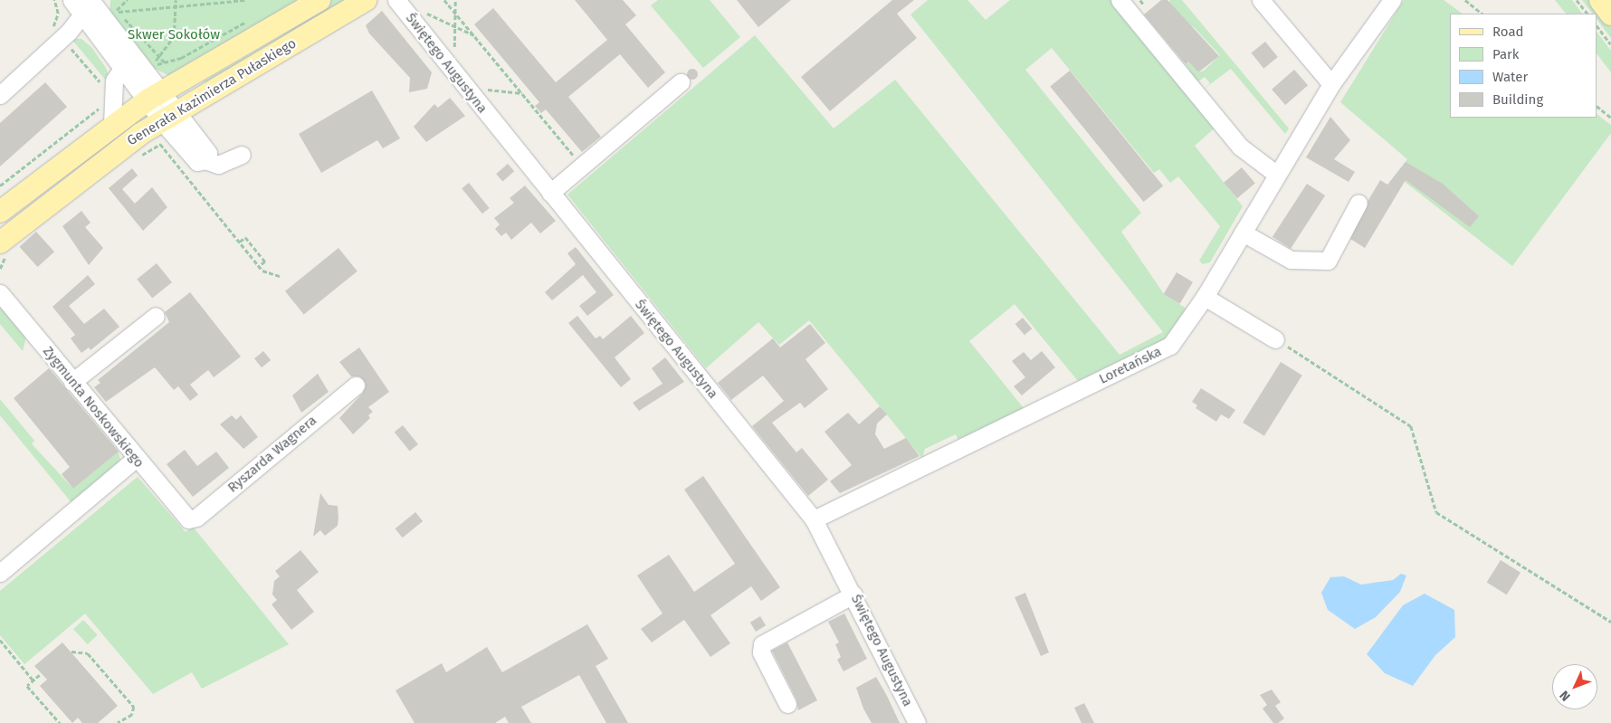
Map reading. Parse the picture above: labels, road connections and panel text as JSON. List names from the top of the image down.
{
  "streets": {
    "main road": ["Generała Kazimierza Pułaskiego"],
    "street": [
      "Świętego Augustyna",
      "Loretańska",
      "Zygmunta Noskowskiego",
      "Ryszarda Wagnera"
    ]
  },
  "crossings": [
    ["Świętego Augustyna", "Loretańska"],
    ["Zygmunta Noskowskiego", "Ryszarda Wagnera"]
  ],
  "parks": ["Skwer Sokołów"],
  "legend": [
    "Road",
    "Park",
    "Water",
    "Building"
  ],
  "north": "bottom left"
}
